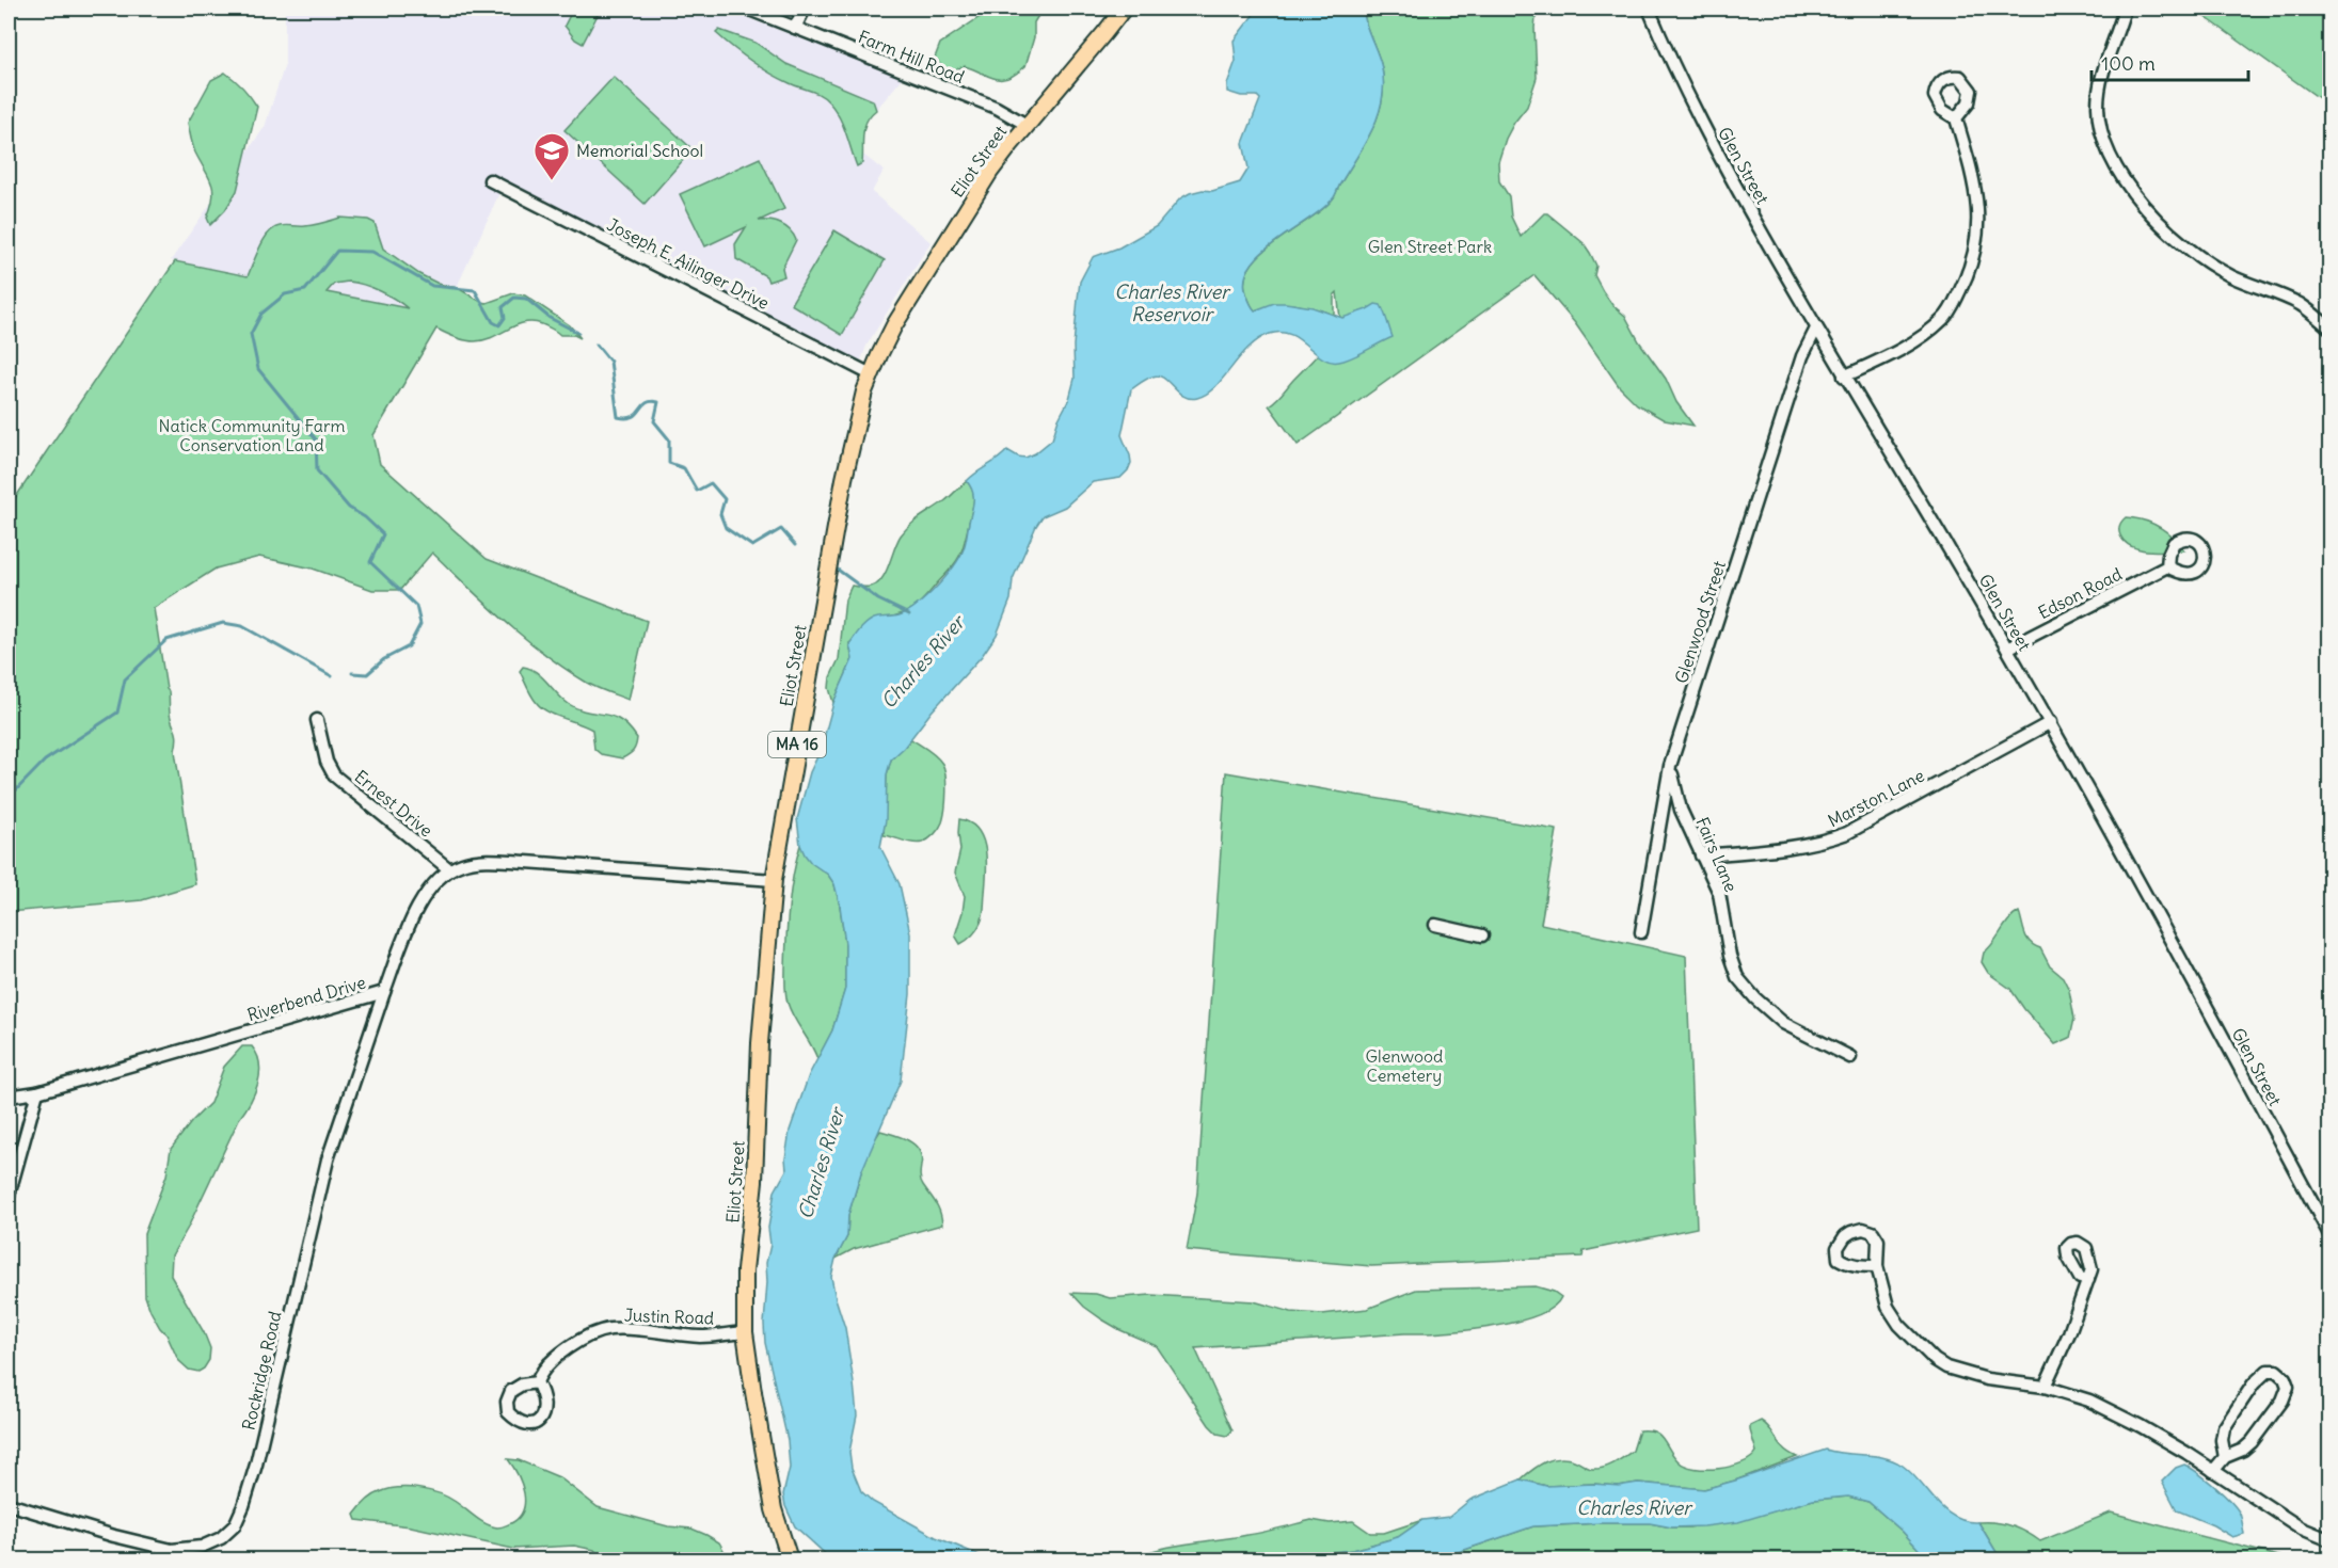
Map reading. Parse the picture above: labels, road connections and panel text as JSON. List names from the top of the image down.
{
  "streets": {
    "main road": ["Eliot Street", "MA 16"],
    "street": [
      "Farm Hill Road",
      "Glen Street",
      "Joseph E. Ailinger Drive",
      "Edson Road",
      "Glenwood Street",
      "Marston Lane",
      "Ernest Drive",
      "Fairs Lane",
      "Riverbend Drive",
      "Justin Road",
      "Rockridge Road"
    ]
  },
  "crossings": [
    ["Farm Hill Road", "Eliot Street"],
    ["Eliot Street", "Joseph E. Ailinger Drive"],
    ["Eliot Street", "Justin Road"],
    ["Glen Street", "Edson Road"],
    ["Glen Street", "Glenwood Street"],
    ["Glen Street", "Marston Lane"],
    ["Glenwood Street", "Fairs Lane"],
    ["Marston Lane", "Fairs Lane"],
    ["Ernest Drive", "Riverbend Drive"],
    ["Riverbend Drive", "Rockridge Road"]
  ],
  "water": ["Charles River Reservoir", "Charles River"],
  "parks": ["Glen Street Park", "Natick Community Farm Conservation Land", "Glenwood Cemetery"],
  "places": {
    "school or university": ["Memorial School"]
  },
  "scale_bar": "100 m"
}
